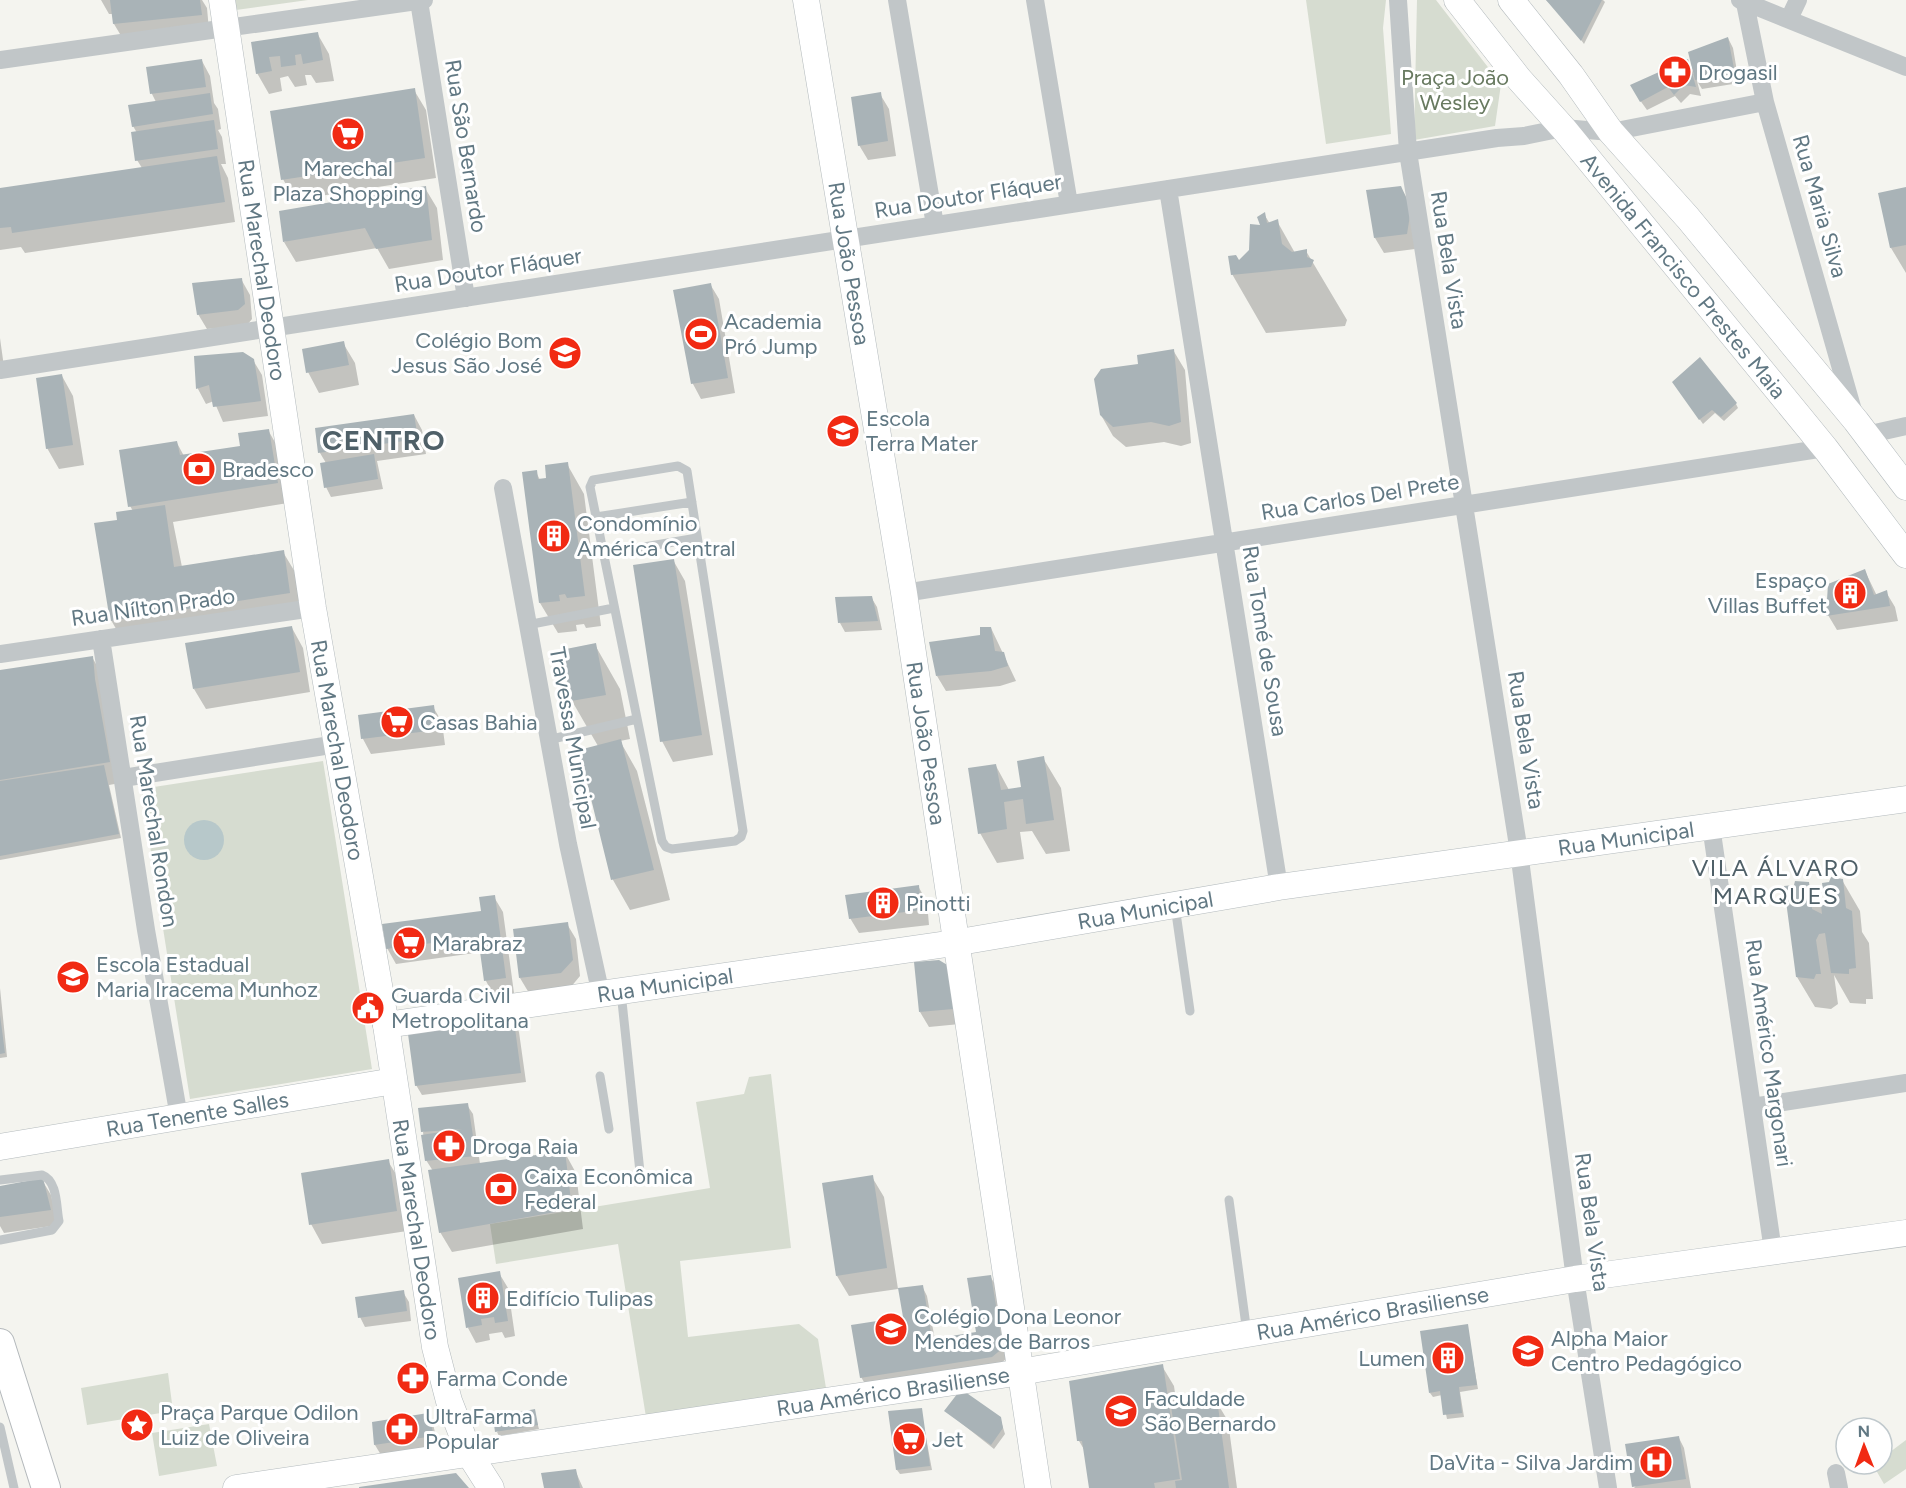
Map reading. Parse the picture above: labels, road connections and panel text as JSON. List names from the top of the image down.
{
  "streets": {
    "street": [
      "Rua São Bernardo",
      "Rua Doutor Fláquer",
      "Rua Maria Silva",
      "Rua Bela Vista",
      "Rua João Pessoa",
      "Rua Marechal Deodoro",
      "Avenida Francisco Prestes Maia",
      "Rua Carlos Del Prete",
      "Rua Nílton Prado",
      "Rua Tomé de Sousa",
      "Travessa Municipal",
      "Rua Marechal Rondon",
      "Rua Municipal",
      "Rua Américo Margonari",
      "Rua Tenente Salles",
      "Rua Américo Brasiliense"
    ]
  },
  "crossings": [
    ["Rua São Bernardo", "Rua Doutor Fláquer"],
    ["Rua Doutor Fláquer", "Rua Maria Silva"],
    ["Rua Doutor Fláquer", "Rua Bela Vista"],
    ["Rua Doutor Fláquer", "Rua João Pessoa"],
    ["Rua Doutor Fláquer", "Rua Marechal Deodoro"],
    ["Rua Doutor Fláquer", "Avenida Francisco Prestes Maia"],
    ["Rua Doutor Fláquer", "Rua Tomé de Sousa"],
    ["Rua Maria Silva", "Avenida Francisco Prestes Maia"],
    ["Rua Bela Vista", "Rua Carlos Del Prete"],
    ["Rua Bela Vista", "Rua Municipal"],
    ["Rua Bela Vista", "Rua Américo Brasiliense"],
    ["Rua João Pessoa", "Rua Carlos Del Prete"],
    ["Rua João Pessoa", "Rua Municipal"],
    ["Rua João Pessoa", "Rua Américo Brasiliense"],
    ["Rua Marechal Deodoro", "Rua Nílton Prado"],
    ["Rua Marechal Deodoro", "Rua Municipal"],
    ["Rua Marechal Deodoro", "Rua Tenente Salles"],
    ["Rua Marechal Deodoro", "Rua Américo Brasiliense"],
    ["Avenida Francisco Prestes Maia", "Rua Carlos Del Prete"],
    ["Rua Carlos Del Prete", "Rua Tomé de Sousa"],
    ["Rua Nílton Prado", "Rua Marechal Rondon"],
    ["Rua Tomé de Sousa", "Rua Municipal"],
    ["Travessa Municipal", "Rua Municipal"],
    ["Rua Marechal Rondon", "Rua Tenente Salles"],
    ["Rua Municipal", "Rua Américo Margonari"],
    ["Rua Américo Margonari", "Rua Américo Brasiliense"]
  ],
  "districts": ["CENTRO", "VILA ÁLVARO MARQUES"],
  "parks": ["Praça João Wesley"],
  "places": {
    "pharmacy": [
      "Drogasil",
      "Droga Raia",
      "Farma Conde",
      "UltraFarma Popular"
    ],
    "supermarket": [
      "Marechal Plaza Shopping",
      "Casas Bahia",
      "Marabraz",
      "Jet"
    ],
    "sports": ["Academia Pró Jump"],
    "school or university": [
      "Colégio Bom Jesus São José",
      "Escola Terra Mater",
      "Escola Estadual Maria Iracema Munhoz",
      "Colégio Dona Leonor Mendes de Barros",
      "Alpha Maior Centro Pedagógico",
      "Faculdade São Bernardo"
    ],
    "bank": ["Bradesco", "Caixa Econômica Federal"],
    "building": [
      "Condomínio América Central",
      "Espaço Villas Buffet",
      "Pinotti",
      "Edifício Tulipas",
      "Lumen"
    ],
    "public building": ["Guarda Civil Metropolitana"],
    "place": ["Praça Parque Odilon Luiz de Oliveira"],
    "hospital": ["DaVita - Silva Jardim"]
  },
  "north": "top"
}
